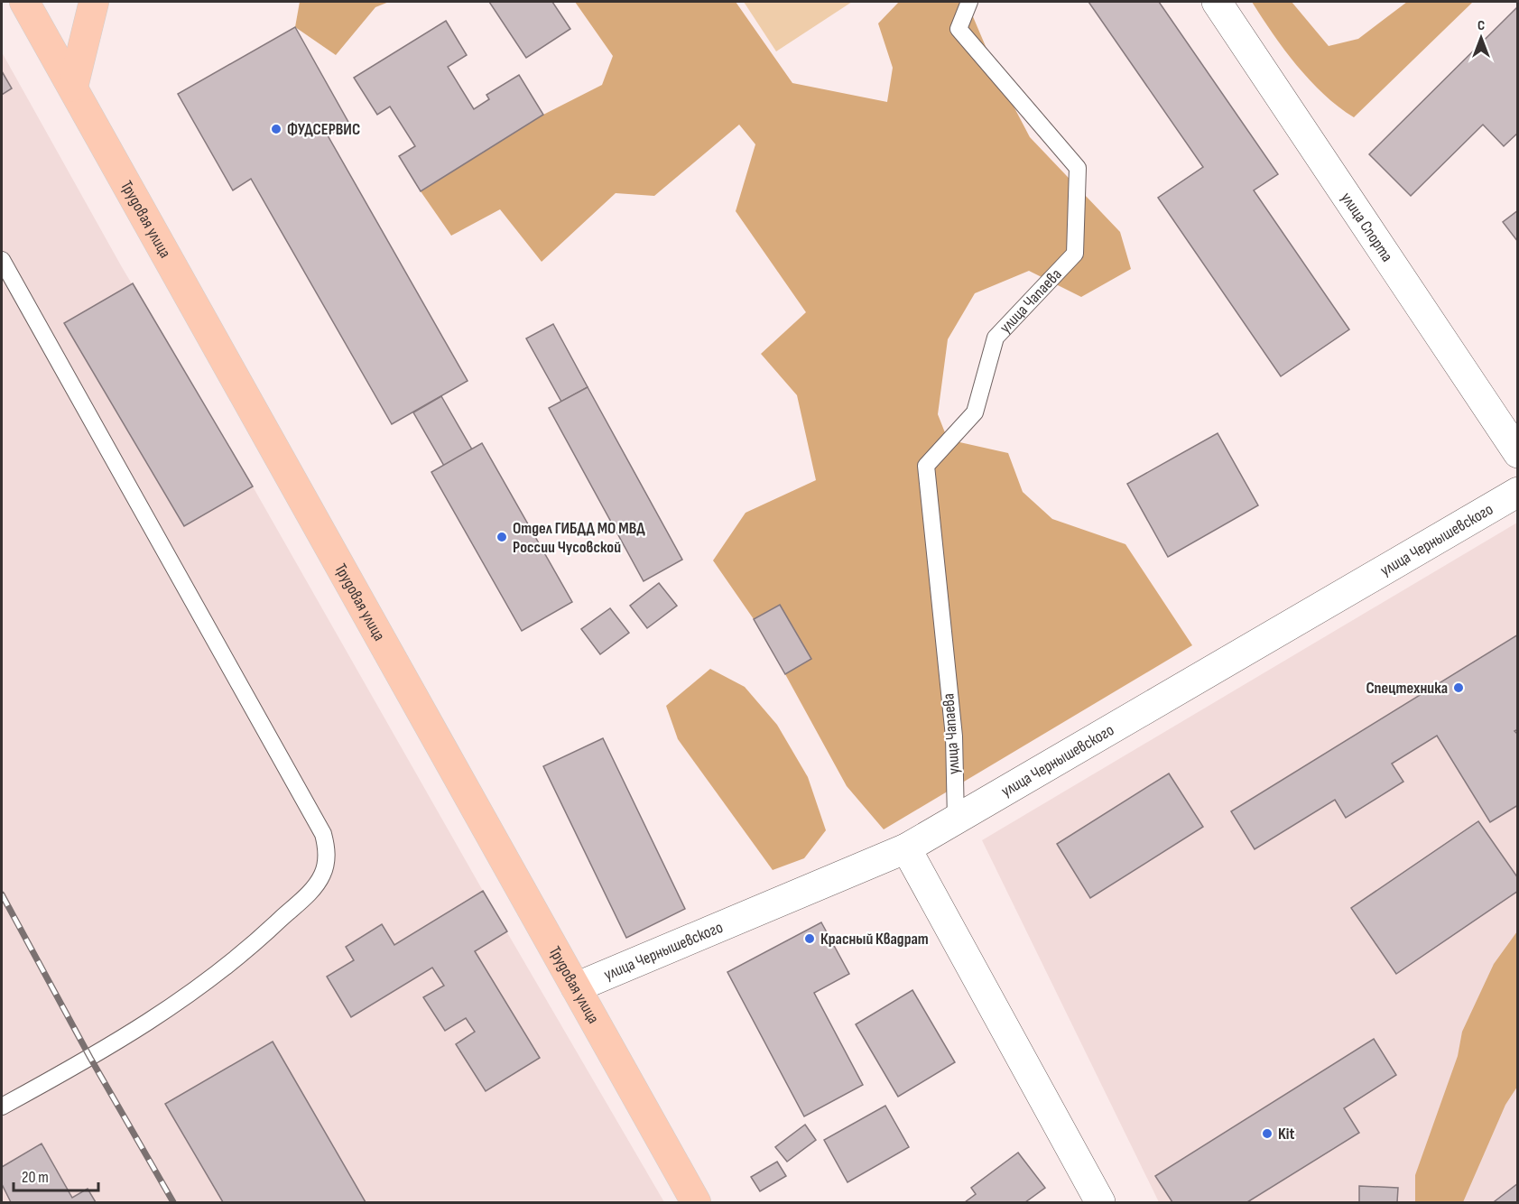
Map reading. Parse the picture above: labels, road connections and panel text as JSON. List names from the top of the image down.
{
  "streets": {
    "main road": ["Трудовая улица"],
    "street": ["улица Спорта", "улица Чернышевского"],
    "lane": ["улица Чапаева"]
  },
  "crossings": [
    ["Трудовая улица", "улица Чернышевского"],
    ["улица Чапаева", "улица Чернышевского"]
  ],
  "places": [
    "ФУДСЕРВИС",
    "Отдел ГИБДД МО МВД России Чусовской",
    "Спецтехника",
    "Красный Квадрат",
    "Kit"
  ],
  "scale_bar": "20 m",
  "north": "top"
}
